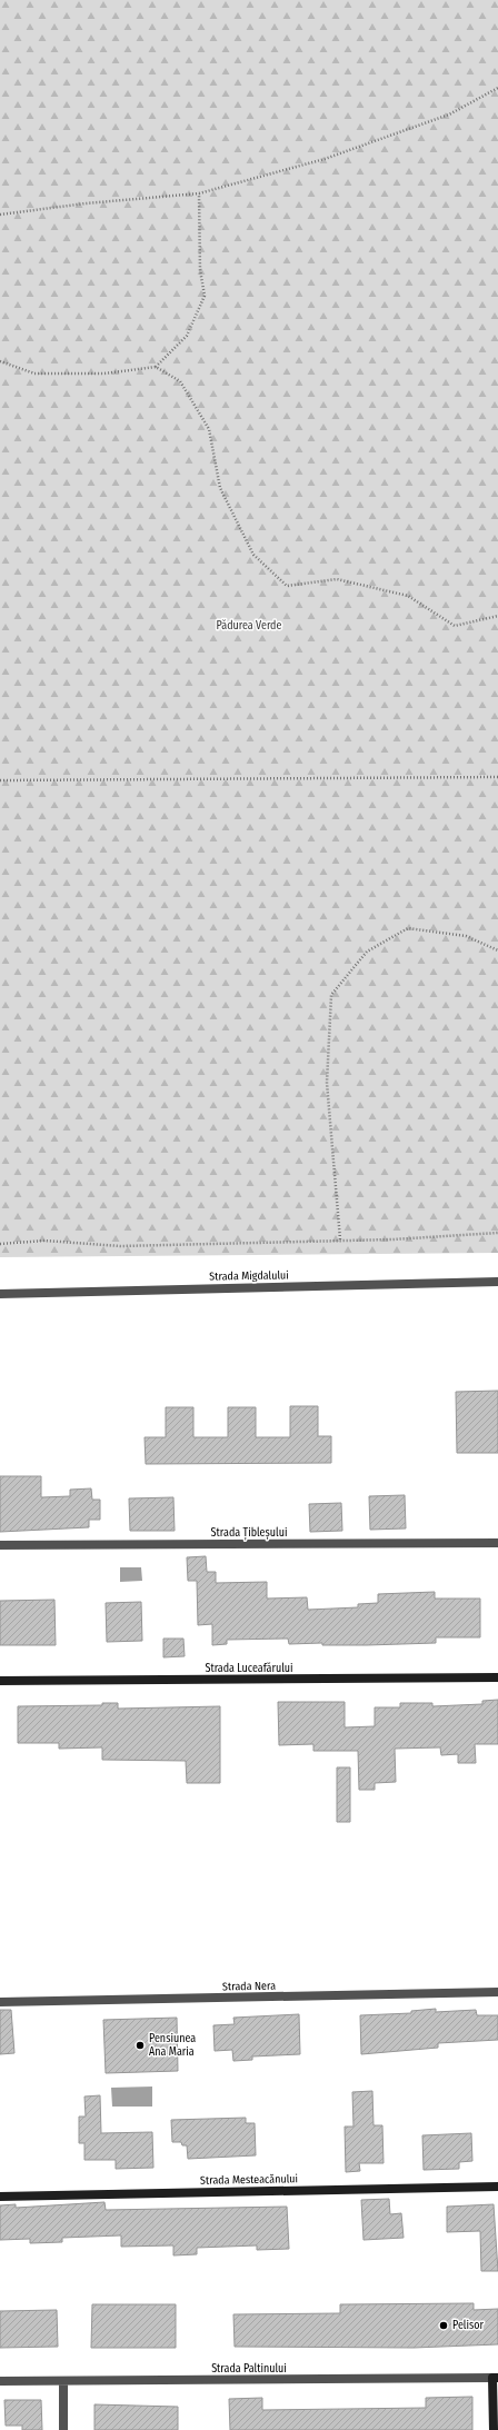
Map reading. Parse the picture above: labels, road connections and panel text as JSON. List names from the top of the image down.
{
  "streets": {
    "street": [
      "Strada Migdalului",
      "Strada Țibleșului",
      "Strada Luceafărului",
      "Strada Nera",
      "Strada Mesteacănului",
      "Strada Paltinului"
    ]
  },
  "parks": ["Pădurea Verde"],
  "places": ["Pensiunea Ana Maria", "Pelisor"]
}
